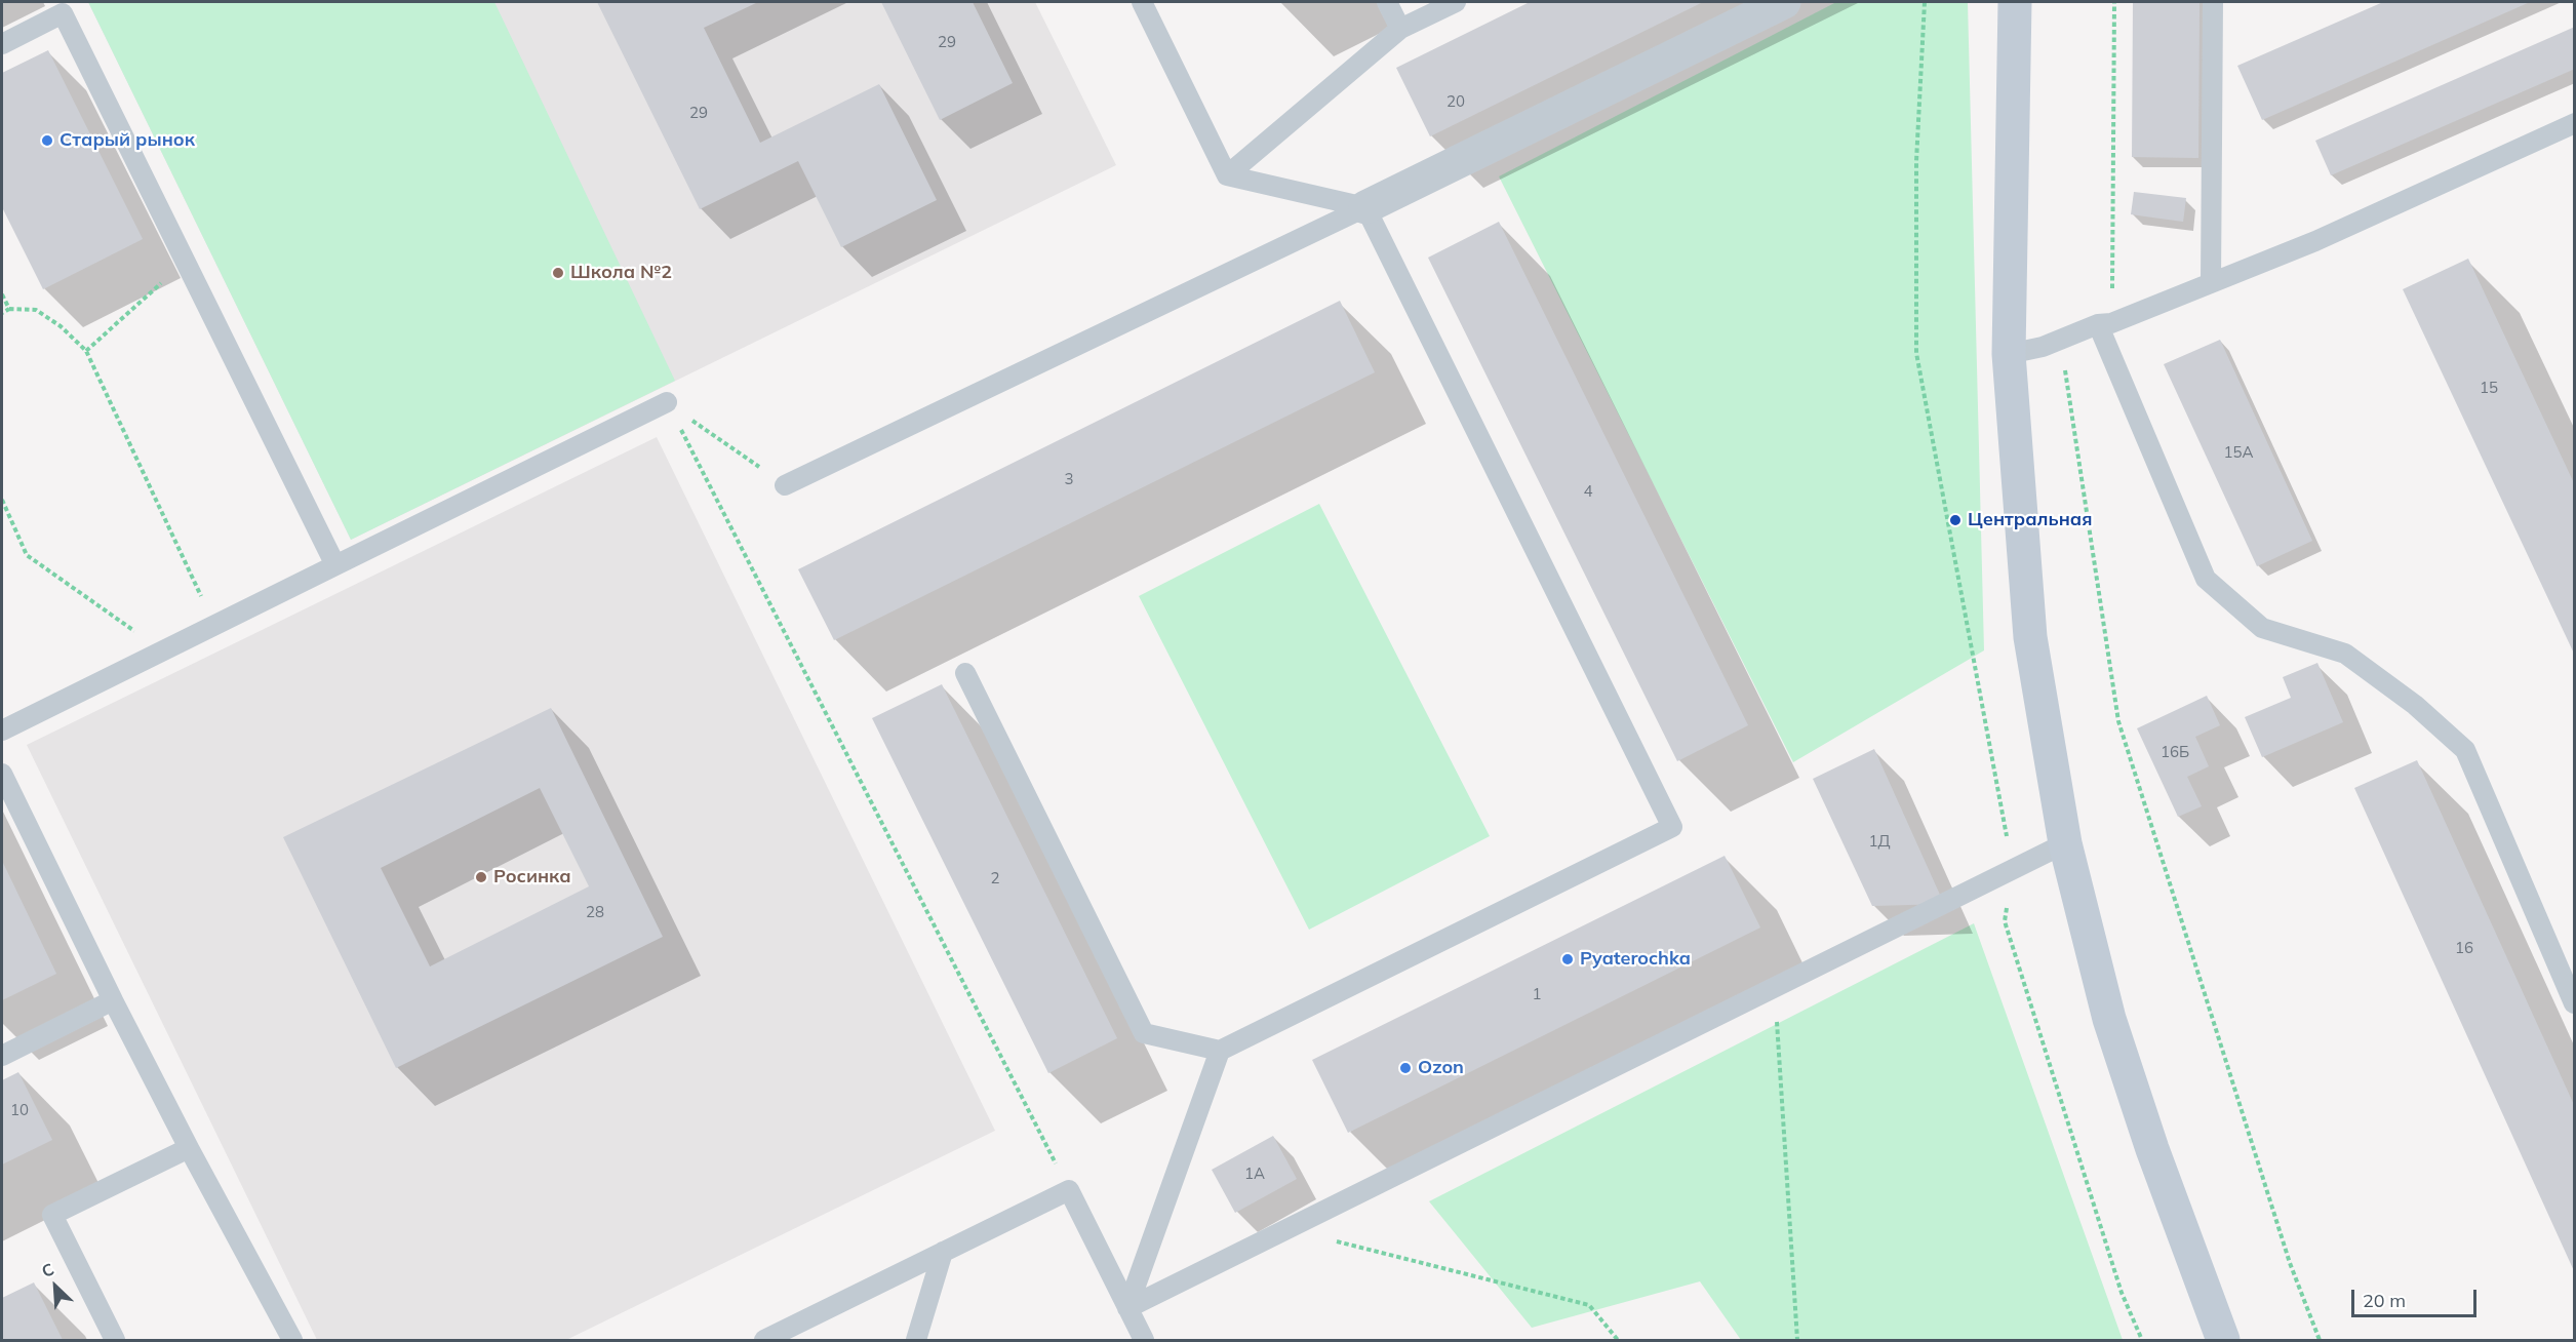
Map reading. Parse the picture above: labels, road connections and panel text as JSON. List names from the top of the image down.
{
  "places": [
    "Старый рынок",
    "Школа №2",
    "Центральная",
    "Росинка",
    "Pyaterochka",
    "Ozon"
  ],
  "house_numbers": [
    "29",
    "20",
    "29",
    "15",
    "15А",
    "3",
    "4",
    "16Б",
    "1Д",
    "2",
    "28",
    "16",
    "1",
    "10",
    "1А"
  ],
  "scale_bar": "20 m",
  "north": "top left"
}
